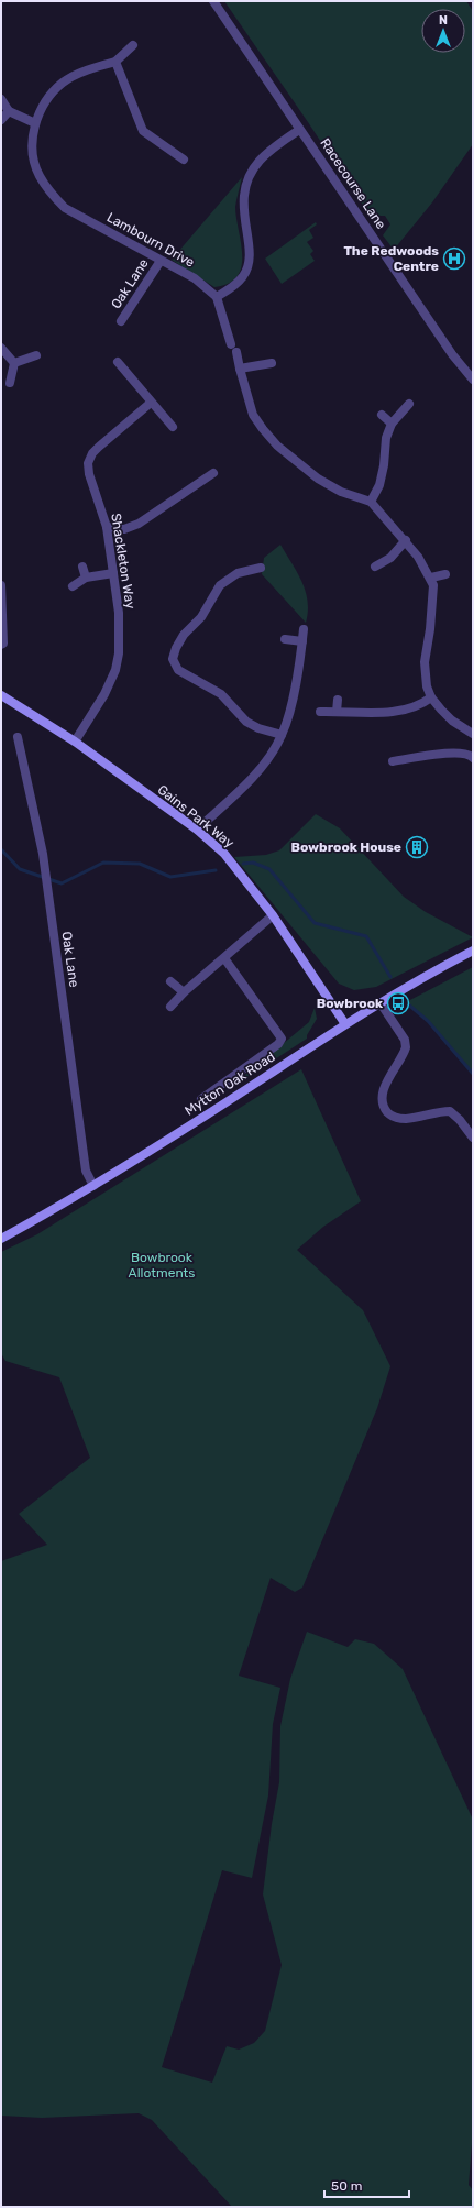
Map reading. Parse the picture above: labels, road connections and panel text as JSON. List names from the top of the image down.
{
  "streets": {
    "main road": ["Gains Park Way", "Mytton Oak Road"],
    "street": [
      "Racecourse Lane",
      "Lambourn Drive",
      "Oak Lane",
      "Shackleton Way"
    ]
  },
  "crossings": [
    ["Lambourn Drive", "Oak Lane"],
    ["Oak Lane", "Mytton Oak Road"],
    ["Shackleton Way", "Gains Park Way"],
    ["Gains Park Way", "Mytton Oak Road"]
  ],
  "parks": ["Bowbrook Allotments"],
  "places": {
    "hospital": ["The Redwoods Centre"],
    "building": ["Bowbrook House"],
    "bus stop": ["Bowbrook"]
  },
  "scale_bar": "50 m",
  "north": "top"
}
